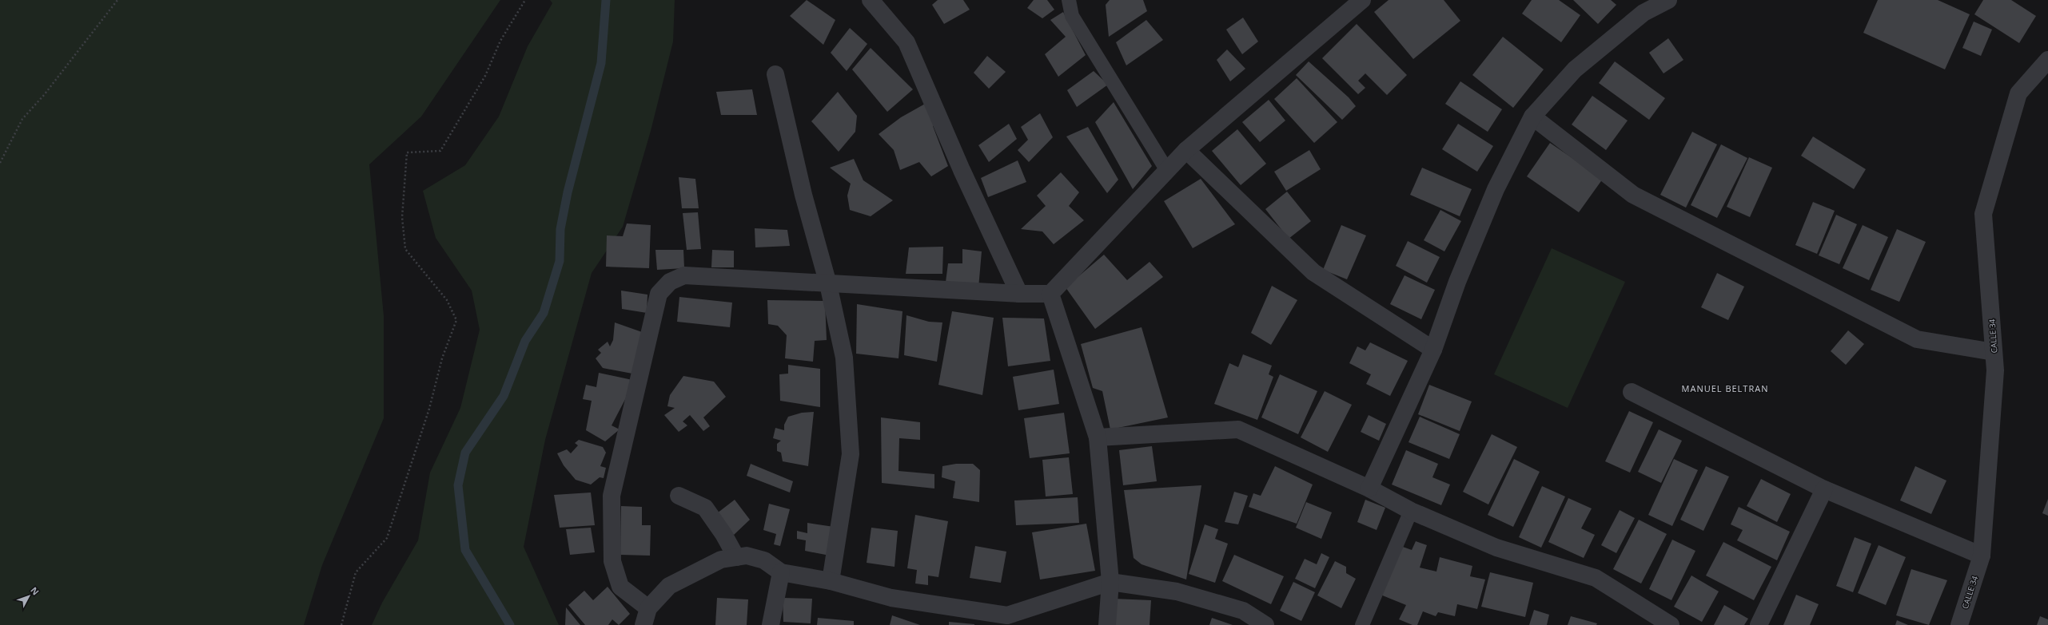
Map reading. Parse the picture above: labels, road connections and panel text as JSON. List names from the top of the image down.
{
  "streets": {
    "street": ["CALLE 34"]
  },
  "districts": ["MANUEL BELTRAN"],
  "north": "top right"
}
